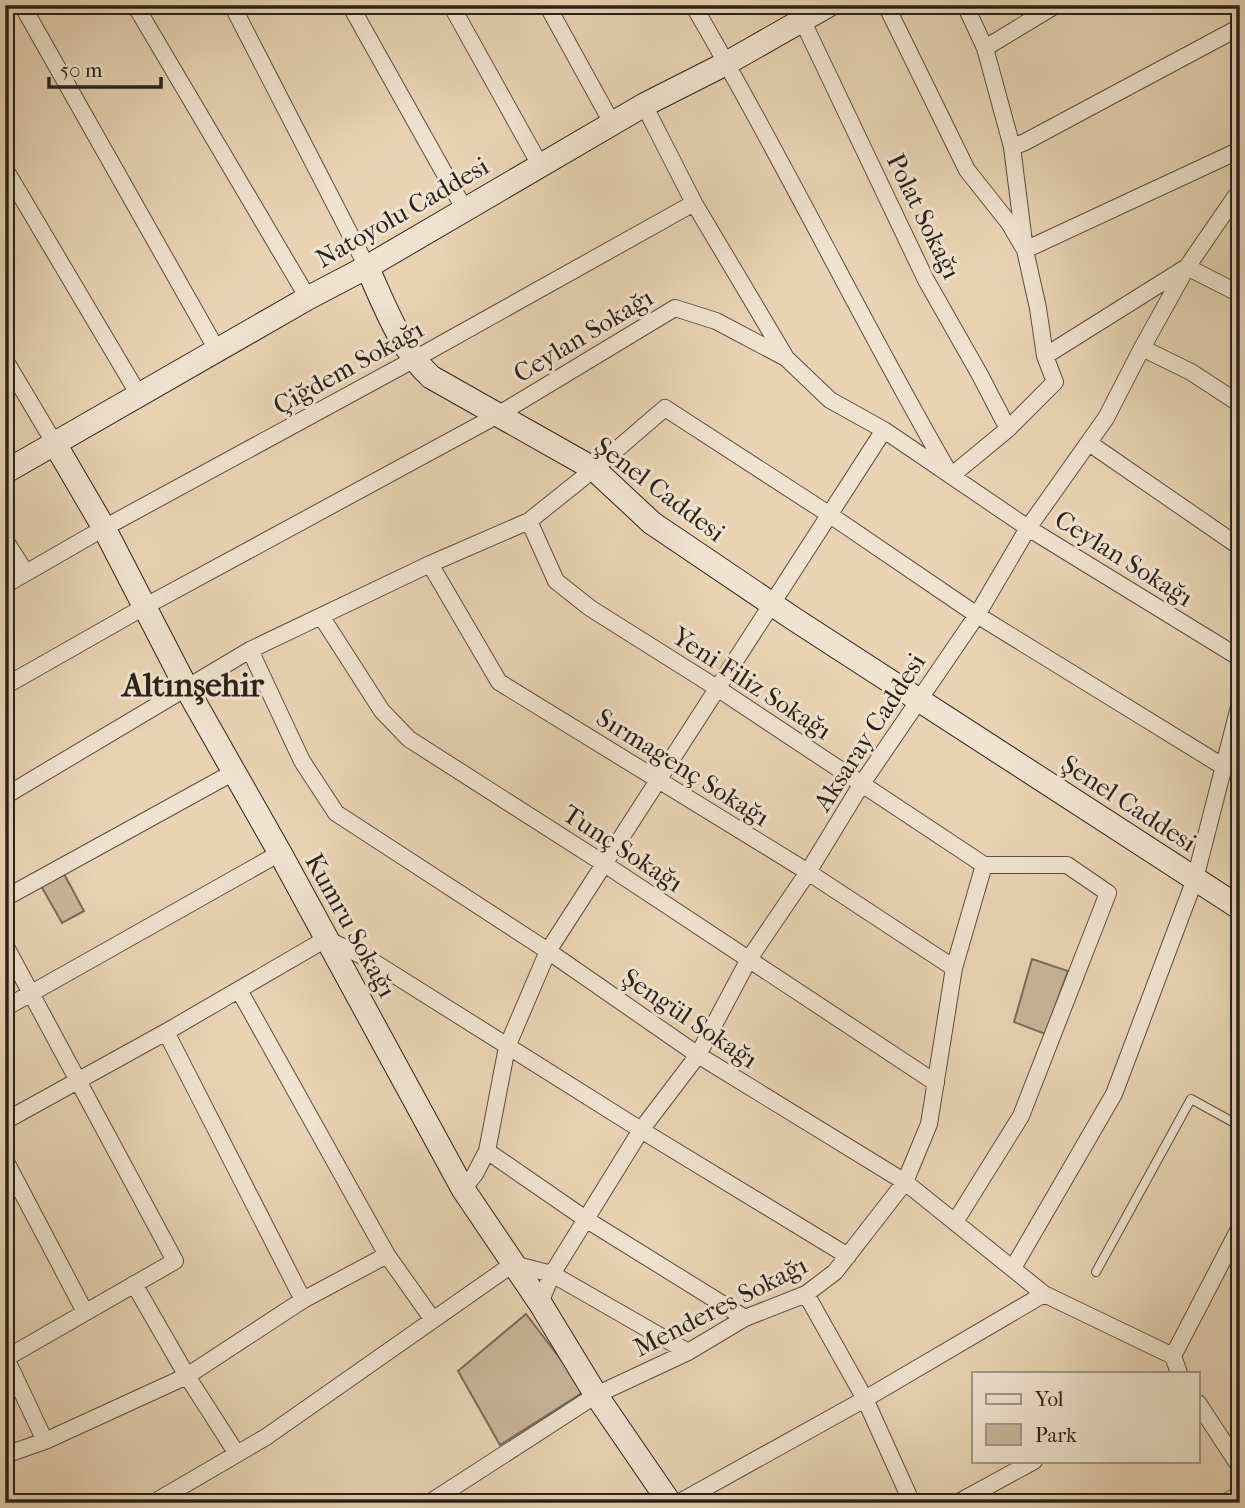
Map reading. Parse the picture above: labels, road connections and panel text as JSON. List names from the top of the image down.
{
  "streets": {
    "street": [
      "Natoyolu Caddesi",
      "Polat Sokağı",
      "Ceylan Sokağı",
      "Çiğdem Sokağı",
      "Şenel Caddesi",
      "Yeni Filiz Sokağı",
      "Aksaray Caddesi",
      "Sırmagenç Sokağı",
      "Tunç Sokağı",
      "Kumru Sokağı",
      "Şengül Sokağı",
      "Menderes Sokağı"
    ]
  },
  "crossings": [
    ["Natoyolu Caddesi", "Polat Sokağı"],
    ["Natoyolu Caddesi", "Şenel Caddesi"],
    ["Natoyolu Caddesi", "Kumru Sokağı"],
    ["Ceylan Sokağı", "Şenel Caddesi"],
    ["Ceylan Sokağı", "Aksaray Caddesi"],
    ["Ceylan Sokağı", "Kumru Sokağı"],
    ["Çiğdem Sokağı", "Şenel Caddesi"],
    ["Çiğdem Sokağı", "Kumru Sokağı"],
    ["Şenel Caddesi", "Aksaray Caddesi"],
    ["Yeni Filiz Sokağı", "Aksaray Caddesi"],
    ["Yeni Filiz Sokağı", "Menderes Sokağı"],
    ["Aksaray Caddesi", "Sırmagenç Sokağı"],
    ["Aksaray Caddesi", "Tunç Sokağı"],
    ["Aksaray Caddesi", "Kumru Sokağı"],
    ["Aksaray Caddesi", "Şengül Sokağı"],
    ["Sırmagenç Sokağı", "Menderes Sokağı"],
    ["Tunç Sokağı", "Menderes Sokağı"],
    ["Kumru Sokağı", "Menderes Sokağı"],
    ["Şengül Sokağı", "Menderes Sokağı"]
  ],
  "districts": ["Altınşehir"],
  "legend": ["Yol", "Park"],
  "scale_bar": "50 m"
}
